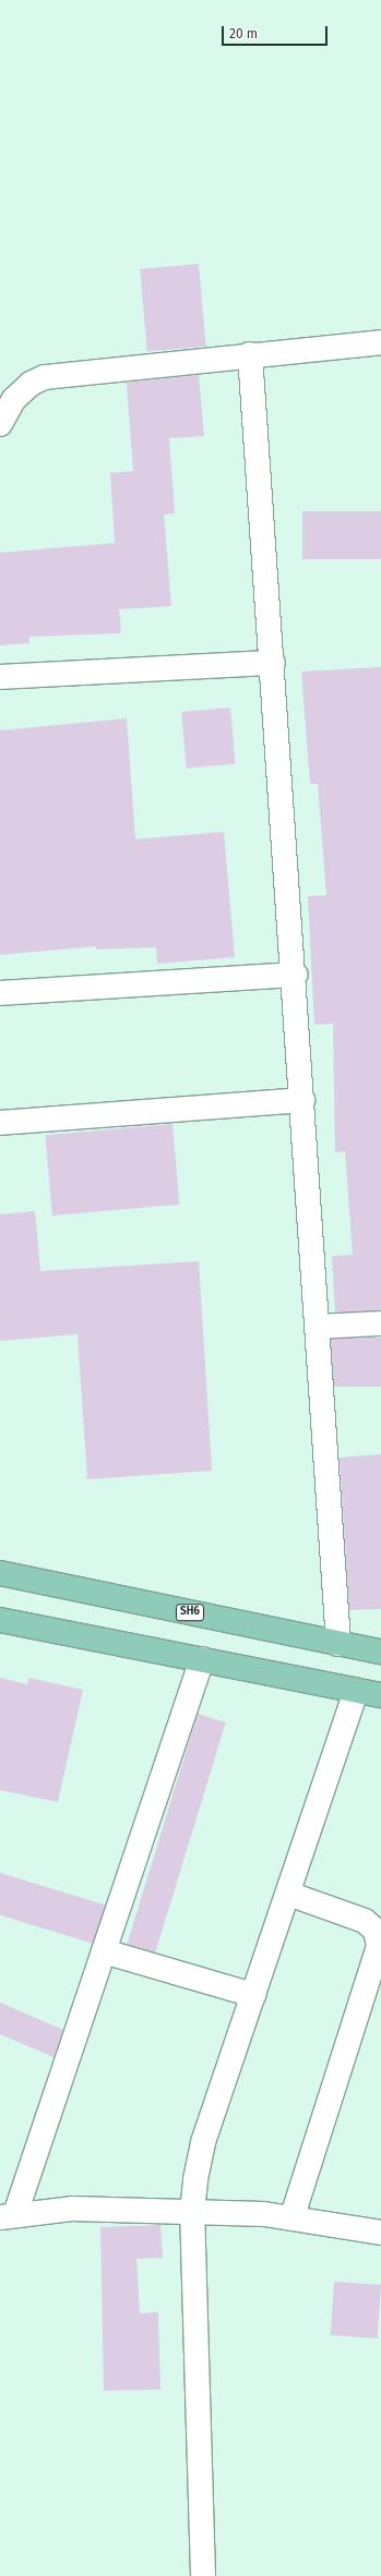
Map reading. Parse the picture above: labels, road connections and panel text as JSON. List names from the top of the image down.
{
  "streets": {
    "main road": ["SH6"]
  },
  "scale_bar": "20 m"
}
